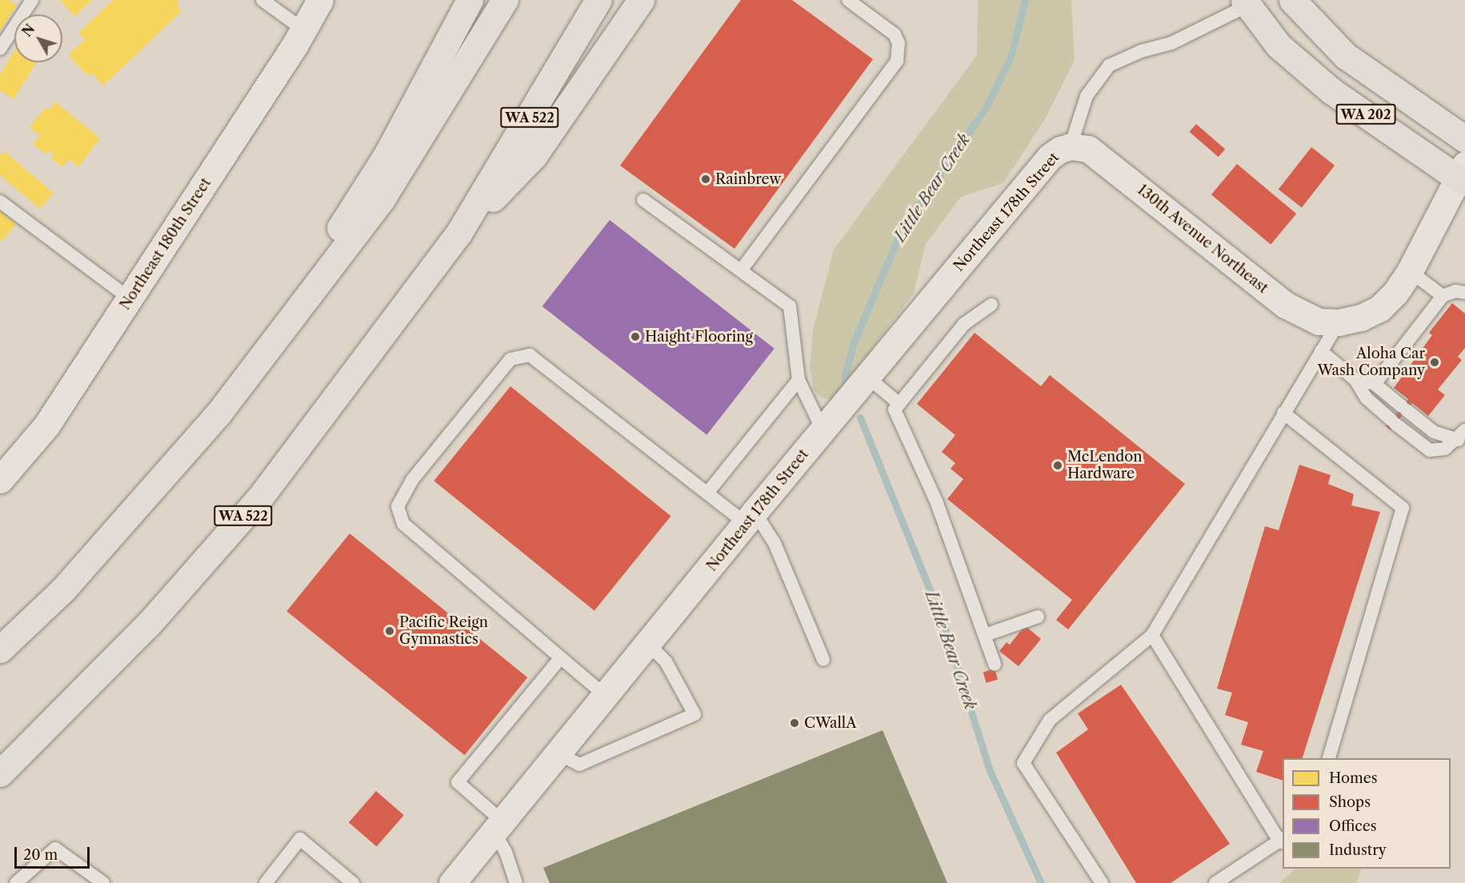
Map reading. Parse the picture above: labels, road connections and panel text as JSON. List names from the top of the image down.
{
  "streets": {
    "main road": ["WA 202", "WA 522"],
    "street": ["Northeast 178th Street", "130th Avenue Northeast", "Northeast 180th Street"]
  },
  "crossings": [
    ["WA 202", "130th Avenue Northeast"],
    ["Northeast 178th Street", "130th Avenue Northeast"]
  ],
  "water": ["Little Bear Creek"],
  "places": [
    "Rainbrew",
    "Haight Flooring",
    "Aloha Car Wash Company",
    "McLendon Hardware",
    "Pacific Reign Gymnastics",
    "CWallA"
  ],
  "legend": [
    "Homes",
    "Shops",
    "Offices",
    "Industry"
  ],
  "scale_bar": "20 m",
  "north": "top left"
}
